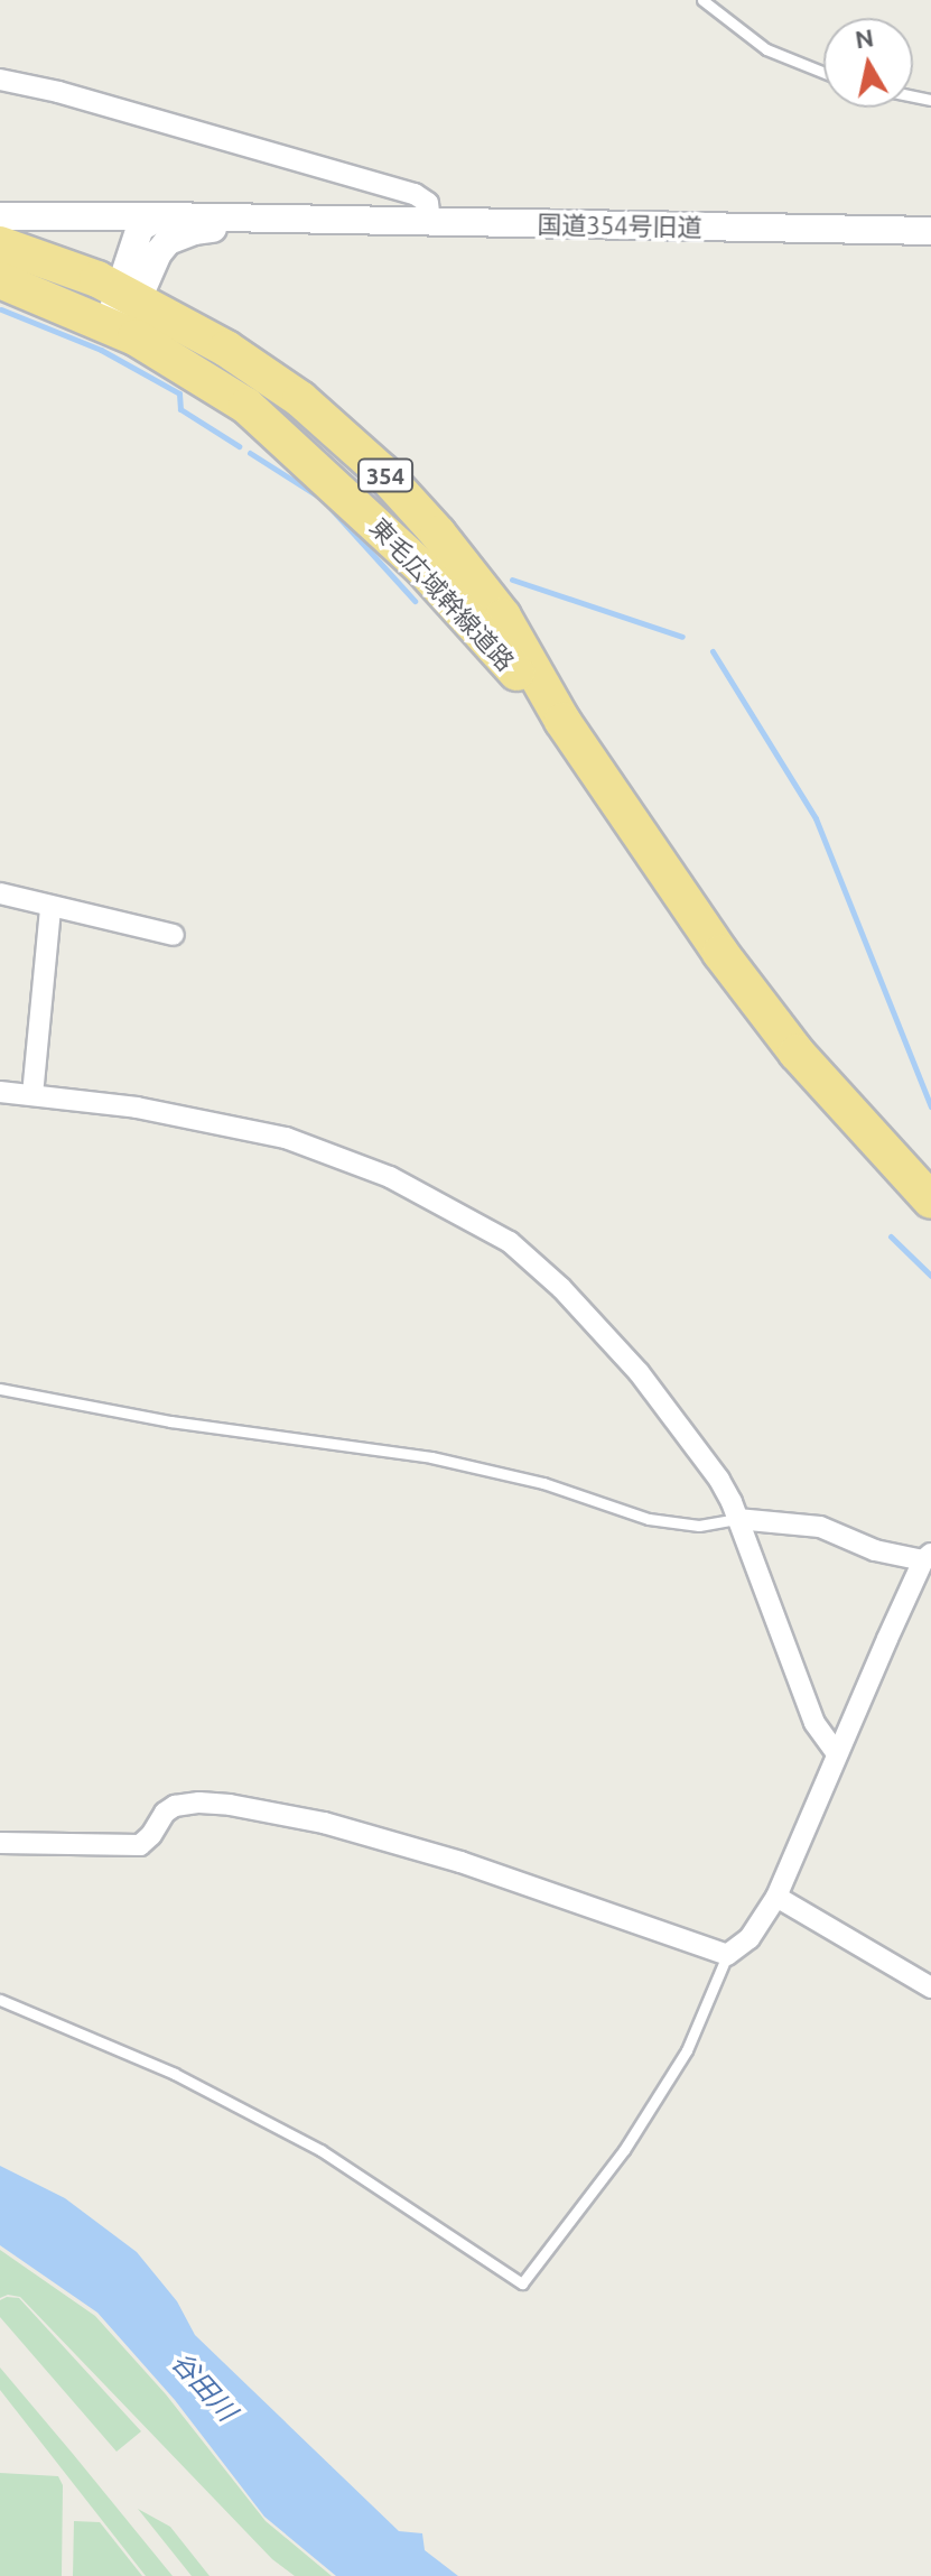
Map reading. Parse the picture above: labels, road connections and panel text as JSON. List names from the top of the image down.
{
  "streets": {
    "highway": ["354", "東毛広域幹線道路"],
    "street": ["国道354号旧道"]
  },
  "crossings": [
    ["国道354号旧道", "東毛広域幹線道路"]
  ],
  "water": ["谷田川"],
  "north": "top"
}
